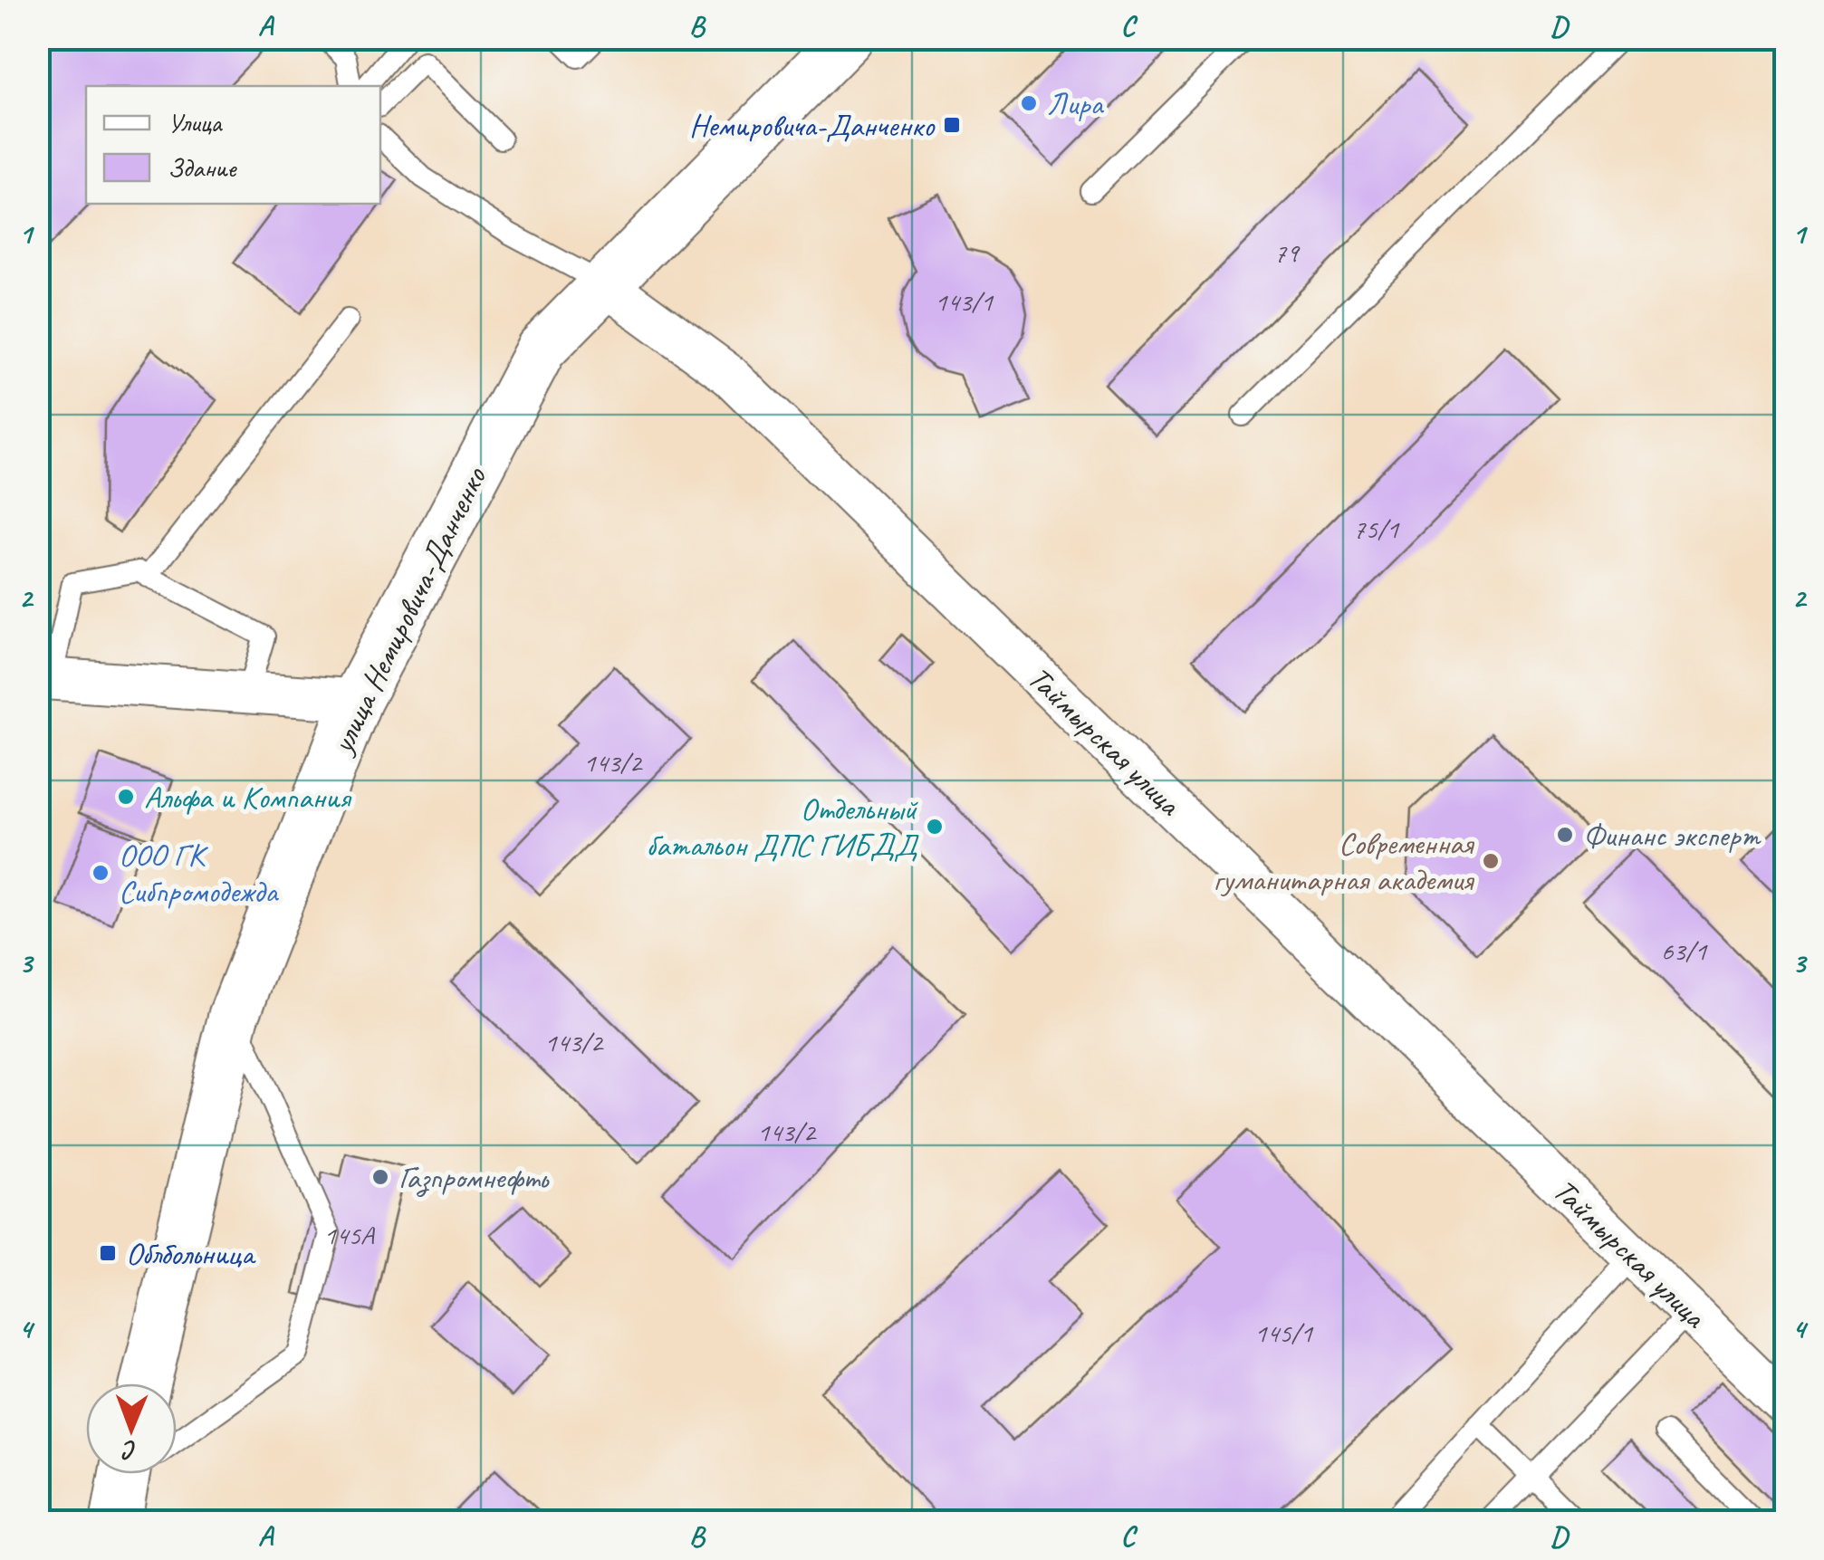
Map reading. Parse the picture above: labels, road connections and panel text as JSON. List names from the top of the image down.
{
  "streets": {
    "main road": ["улица Немировича-Данченко"],
    "street": ["Таймырская улица"]
  },
  "crossings": [
    ["улица Немировича-Данченко", "Таймырская улица"]
  ],
  "places": {
    "other": [
      "Лира",
      "Альфа и Компания",
      "Отдельный батальон ДПС ГИБДД",
      "Финанс эксперт",
      "Современная гуманитарная академия",
      "ООО ГК Сибпромодежда",
      "Газпромнефть"
    ],
    "transit": ["Немировича-Данченко", "Облбольница"]
  },
  "house_numbers": [
    "79",
    "143/1",
    "75/1",
    "143/2",
    "63/1",
    "143/2",
    "143/2",
    "145А",
    "145/1"
  ],
  "legend": ["Улица", "Здание"],
  "north": "bottom",
  "grid": {
    "columns": [
      "A",
      "B",
      "C",
      "D"
    ],
    "rows": [
      "1",
      "2",
      "3",
      "4"
    ]
  }
}
